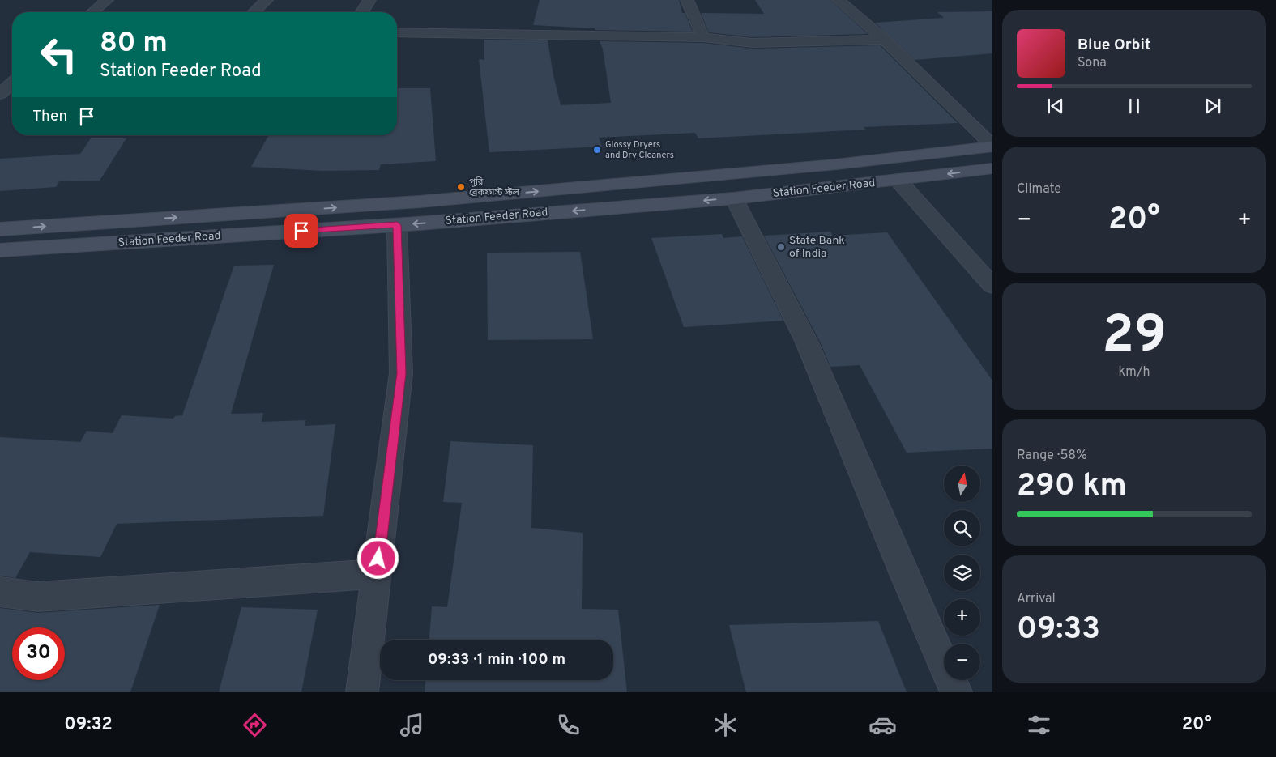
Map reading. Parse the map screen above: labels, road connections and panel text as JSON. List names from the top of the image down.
{
  "streets": {
    "street": ["Station Feeder Road"]
  },
  "places": ["Glossy Dryers and Dry Cleaners", "পুরি ব্রেকফাস্ট স্টল", "State Bank of India"],
  "north": "top",
  "page": {
    "turn": ["80 m", "Station Feeder Road"],
    "song": ["Blue Orbit", "Sona"],
    "then": "Then",
    "tile": [
      "Climate",
      ["29", "km/h"],
      ["Range · 58%", "290 km"],
      ["Arrival", "09:33"]
    ],
    "heat": ["−", "20°", "+"],
    "map_buttons": ["+", "−"],
    "limit": "30",
    "trip": "09:33 · 1 min · 100 m",
    "tabs": ["09:32", "20°"]
  }
}
